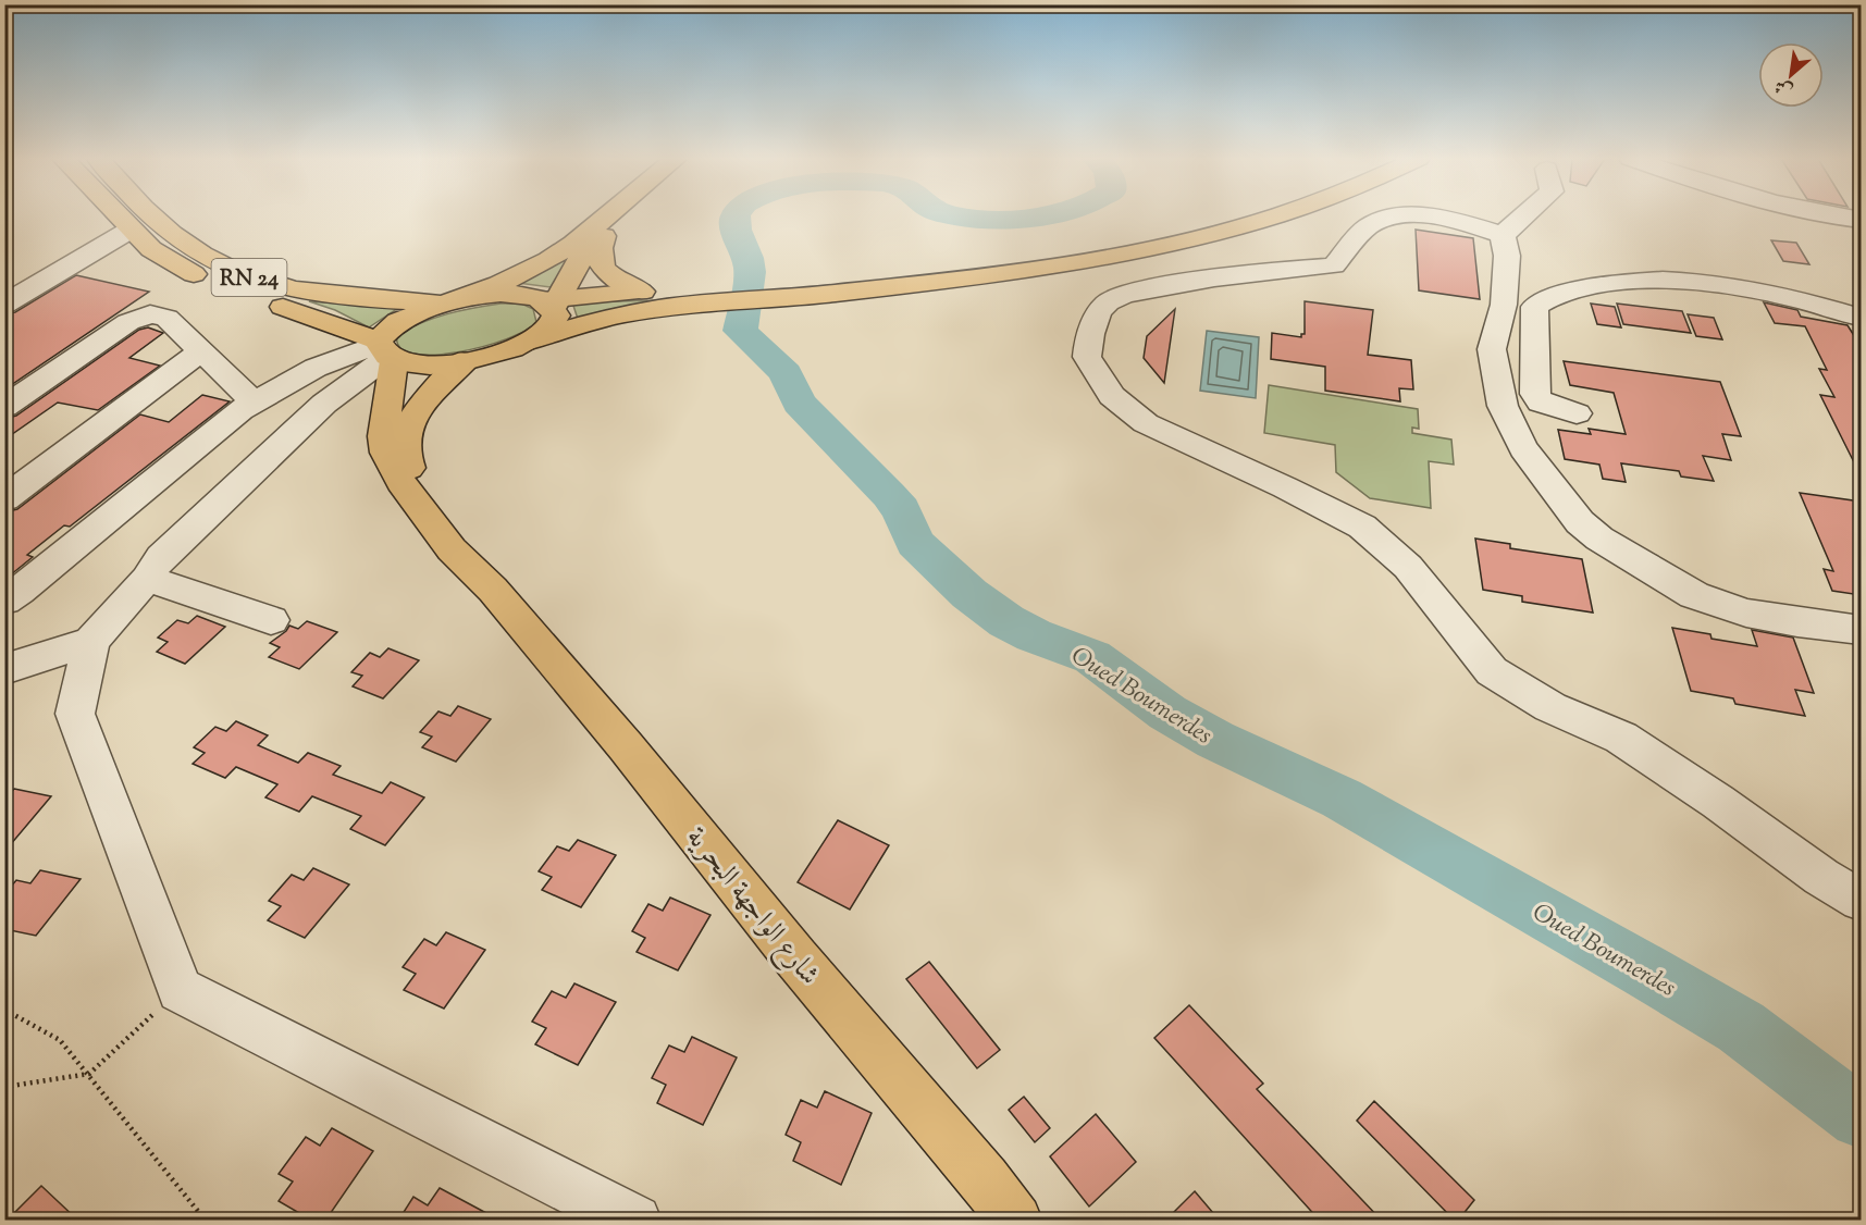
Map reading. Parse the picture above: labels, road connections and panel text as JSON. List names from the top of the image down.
{
  "streets": {
    "main road": ["RN 24", "شارع الواجهة البحرية"]
  },
  "crossings": [
    ["RN 24", "شارع الواجهة البحرية"]
  ],
  "water": ["Oued Boumerdes"],
  "north": "bottom left"
}
